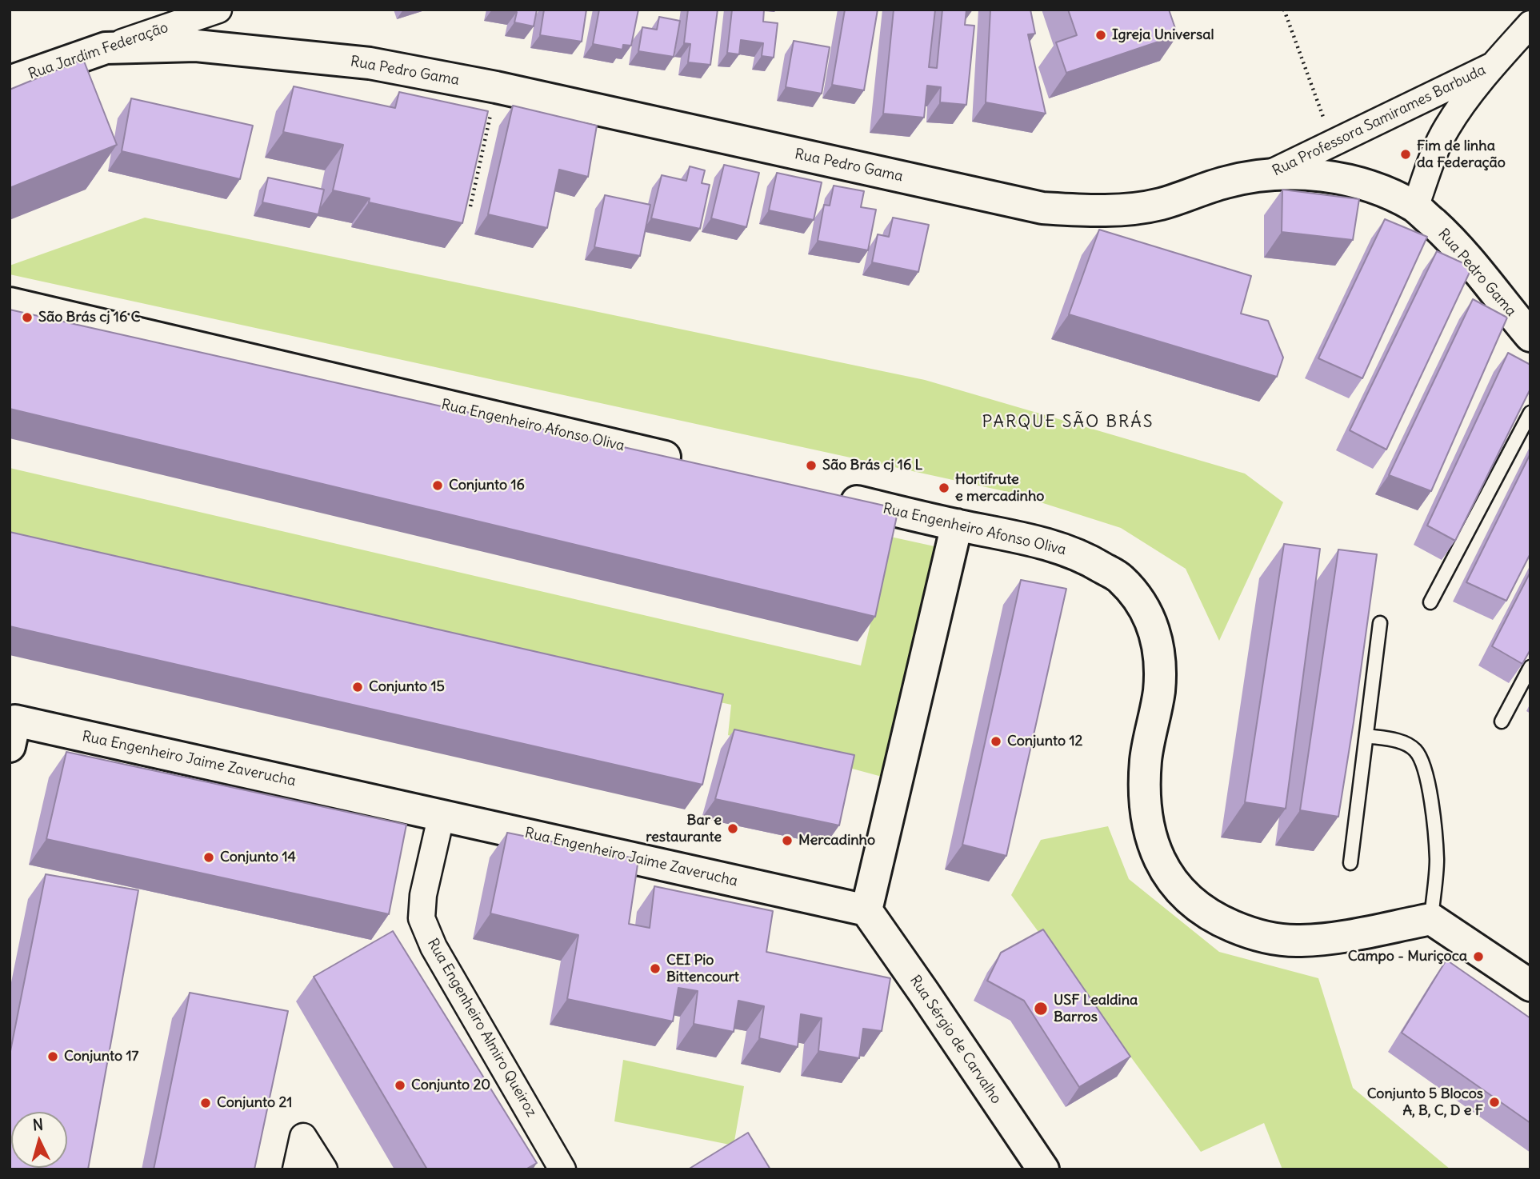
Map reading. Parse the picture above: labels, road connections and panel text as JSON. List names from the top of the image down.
{
  "streets": {
    "street": [
      "Rua Jardim Federação",
      "Rua Pedro Gama",
      "Rua Professora Samirames Barbuda",
      "Rua Engenheiro Afonso Oliva",
      "Rua Engenheiro Jaime Zaverucha",
      "Rua Engenheiro Almiro Queiroz",
      "Rua Sérgio de Carvalho"
    ]
  },
  "crossings": [
    ["Rua Jardim Federação", "Rua Pedro Gama"],
    ["Rua Pedro Gama", "Rua Professora Samirames Barbuda"],
    ["Rua Engenheiro Jaime Zaverucha", "Rua Engenheiro Almiro Queiroz"],
    ["Rua Engenheiro Jaime Zaverucha", "Rua Sérgio de Carvalho"]
  ],
  "districts": ["PARQUE SÃO BRÁS"],
  "places": [
    "Igreja Universal",
    "Fim de linha da Federação",
    "São Brás cj 16 C",
    "São Brás cj 16 L",
    "Conjunto 16",
    "Hortifrute e mercadinho",
    "Conjunto 15",
    "Conjunto 12",
    "Bar e restaurante",
    "Mercadinho",
    "Conjunto 14",
    "Campo - Muriçoca",
    "CEI Pio Bittencourt",
    "USF Lealdina Barros",
    "Conjunto 17",
    "Conjunto 20",
    "Conjunto 5 Blocos A, B, C, D e F",
    "Conjunto 21"
  ],
  "north": "top"
}
